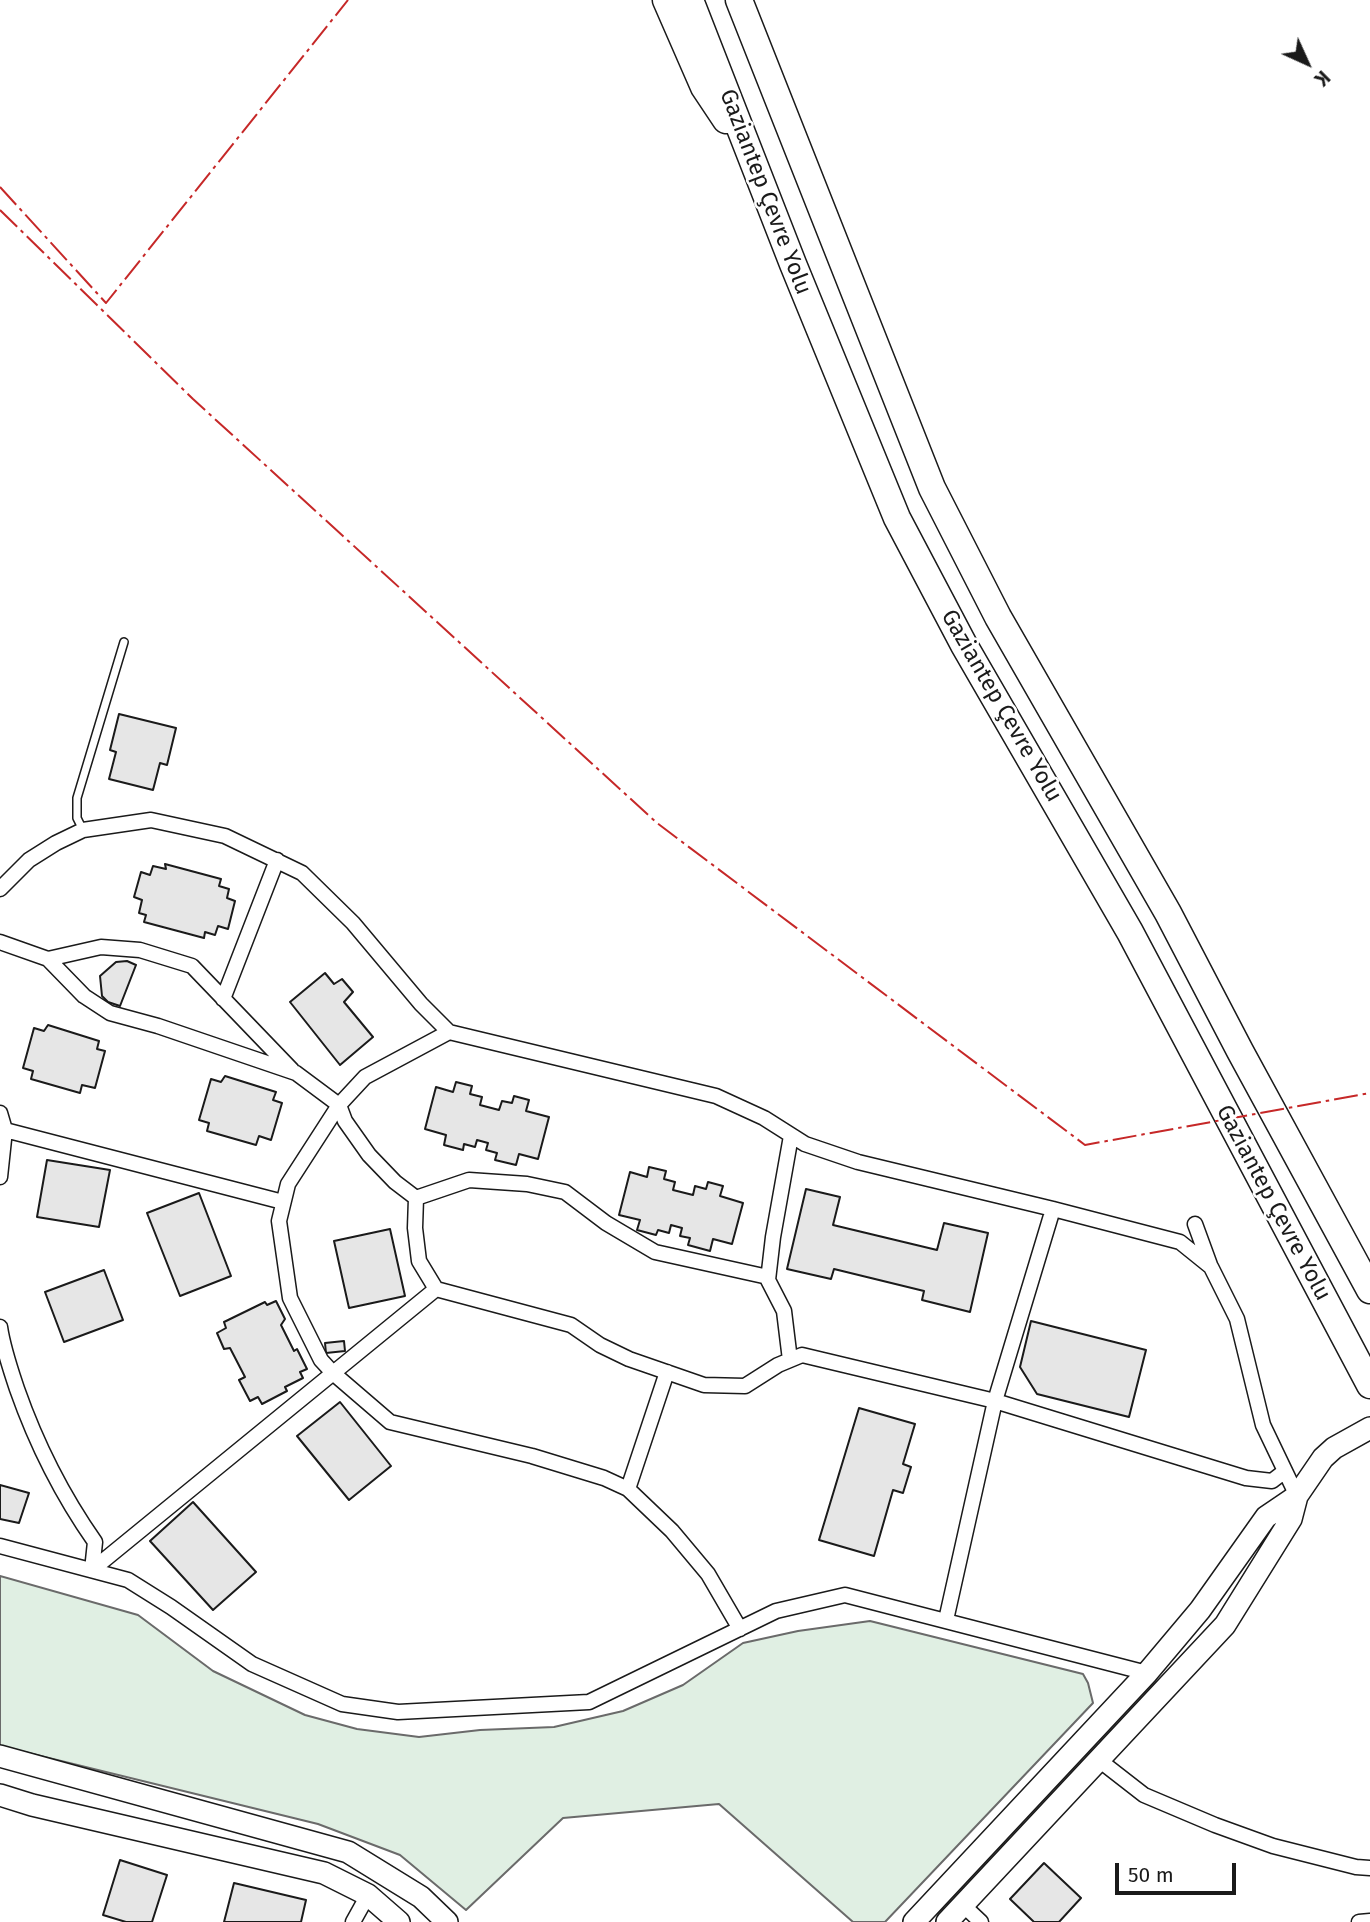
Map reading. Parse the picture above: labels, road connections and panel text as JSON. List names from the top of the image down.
{
  "streets": {
    "highway": ["Gaziantep Çevre Yolu"]
  },
  "scale_bar": "50 m",
  "north": "bottom right"
}
